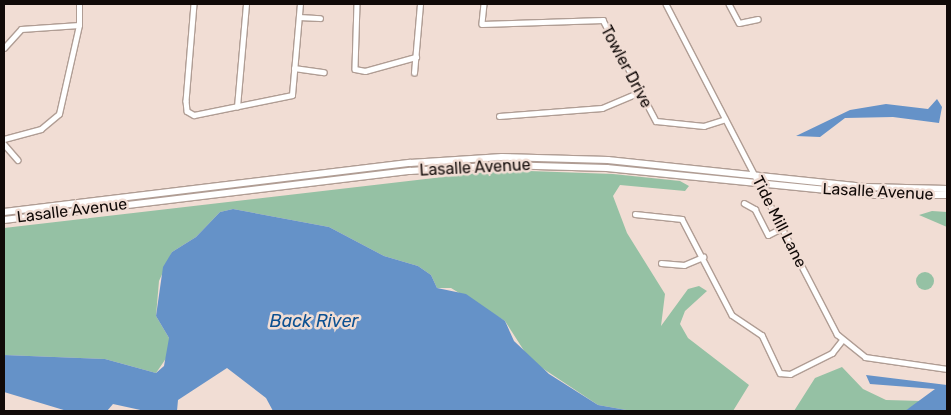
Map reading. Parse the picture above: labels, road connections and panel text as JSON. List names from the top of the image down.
{
  "streets": {
    "main road": ["Lasalle Avenue"],
    "street": ["Towler Drive", "Tide Mill Lane"]
  },
  "crossings": [
    ["Towler Drive", "Tide Mill Lane"],
    ["Lasalle Avenue", "Tide Mill Lane"]
  ],
  "water": ["Back River"]
}
